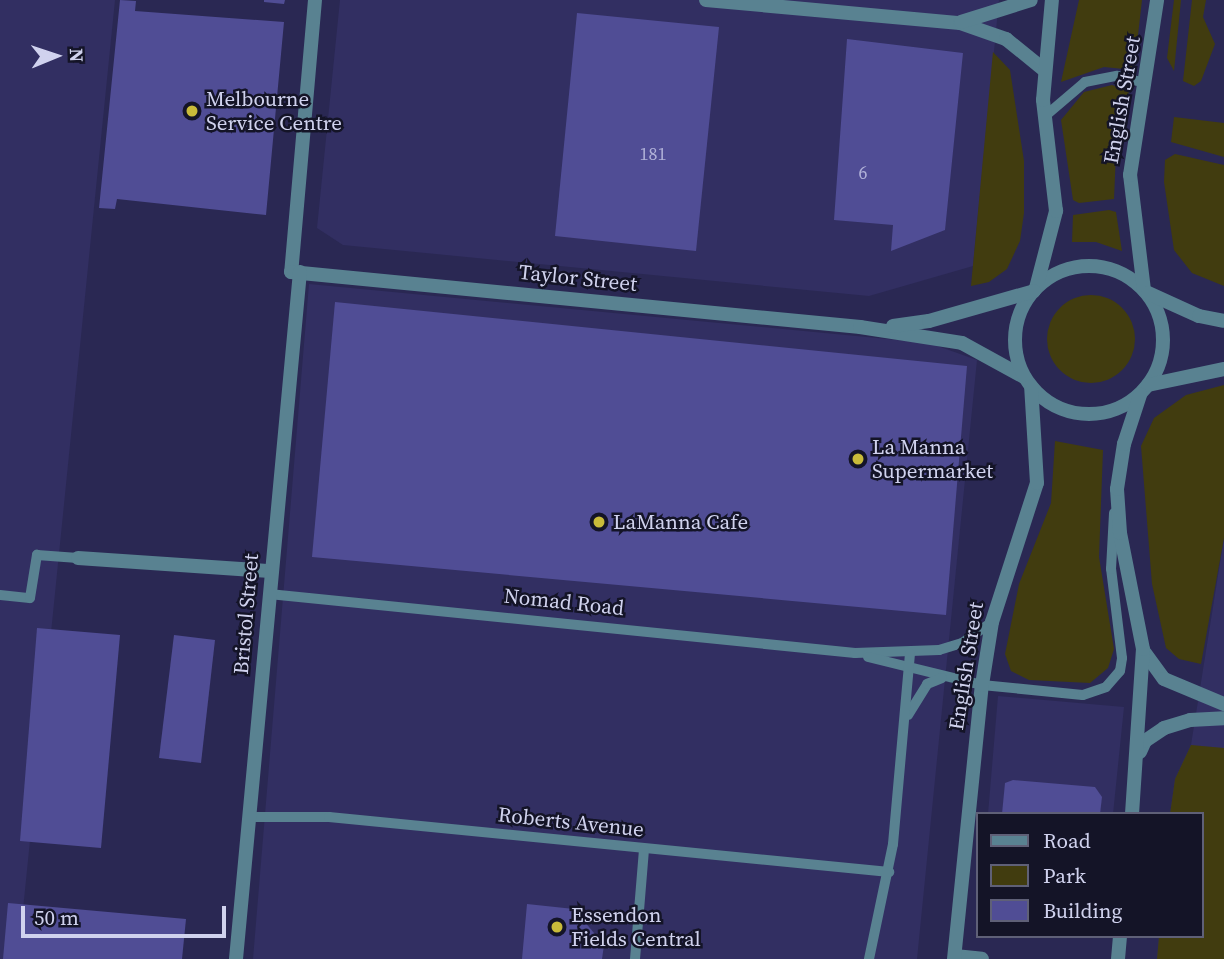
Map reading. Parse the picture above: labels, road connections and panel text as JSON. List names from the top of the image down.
{
  "streets": {
    "street": ["English Street", "Taylor Street", "Bristol Street"],
    "lane": ["Nomad Road", "Roberts Avenue"]
  },
  "crossings": [
    ["English Street", "Taylor Street"],
    ["English Street", "Nomad Road"],
    ["Taylor Street", "Bristol Street"],
    ["Nomad Road", "Bristol Street"],
    ["Bristol Street", "Roberts Avenue"]
  ],
  "places": [
    "Melbourne Service Centre",
    "La Manna Supermarket",
    "LaManna Cafe",
    "Essendon Fields Central"
  ],
  "house_numbers": ["181", "6"],
  "legend": ["Road", "Park", "Building"],
  "scale_bar": "50 m",
  "north": "right"
}
